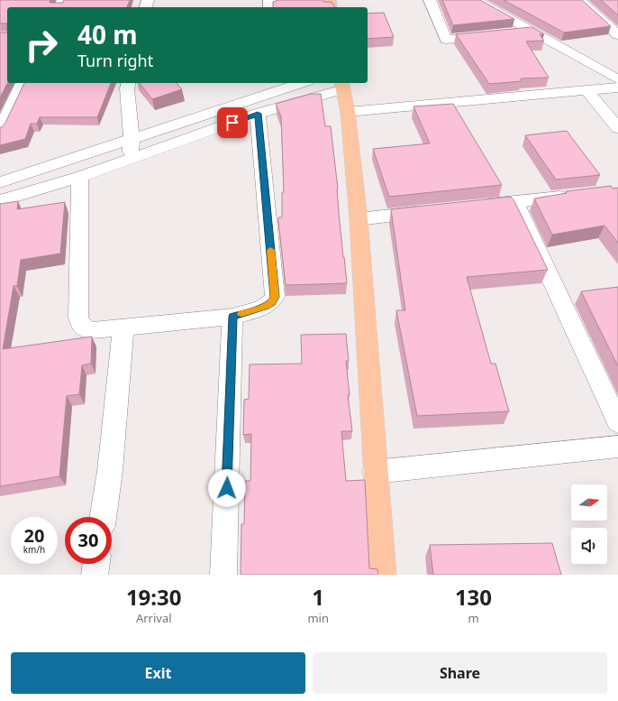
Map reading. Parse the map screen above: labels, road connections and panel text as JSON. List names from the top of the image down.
{
  "north": "right",
  "page": {
    "turn": ["40 m", "Turn right"],
    "speed": "20 km/h",
    "limit": "30",
    "eta": [
      "19:30",
      "Arrival",
      "1",
      "min",
      "130",
      "m"
    ],
    "buttons": ["Exit", "Share"]
  }
}
